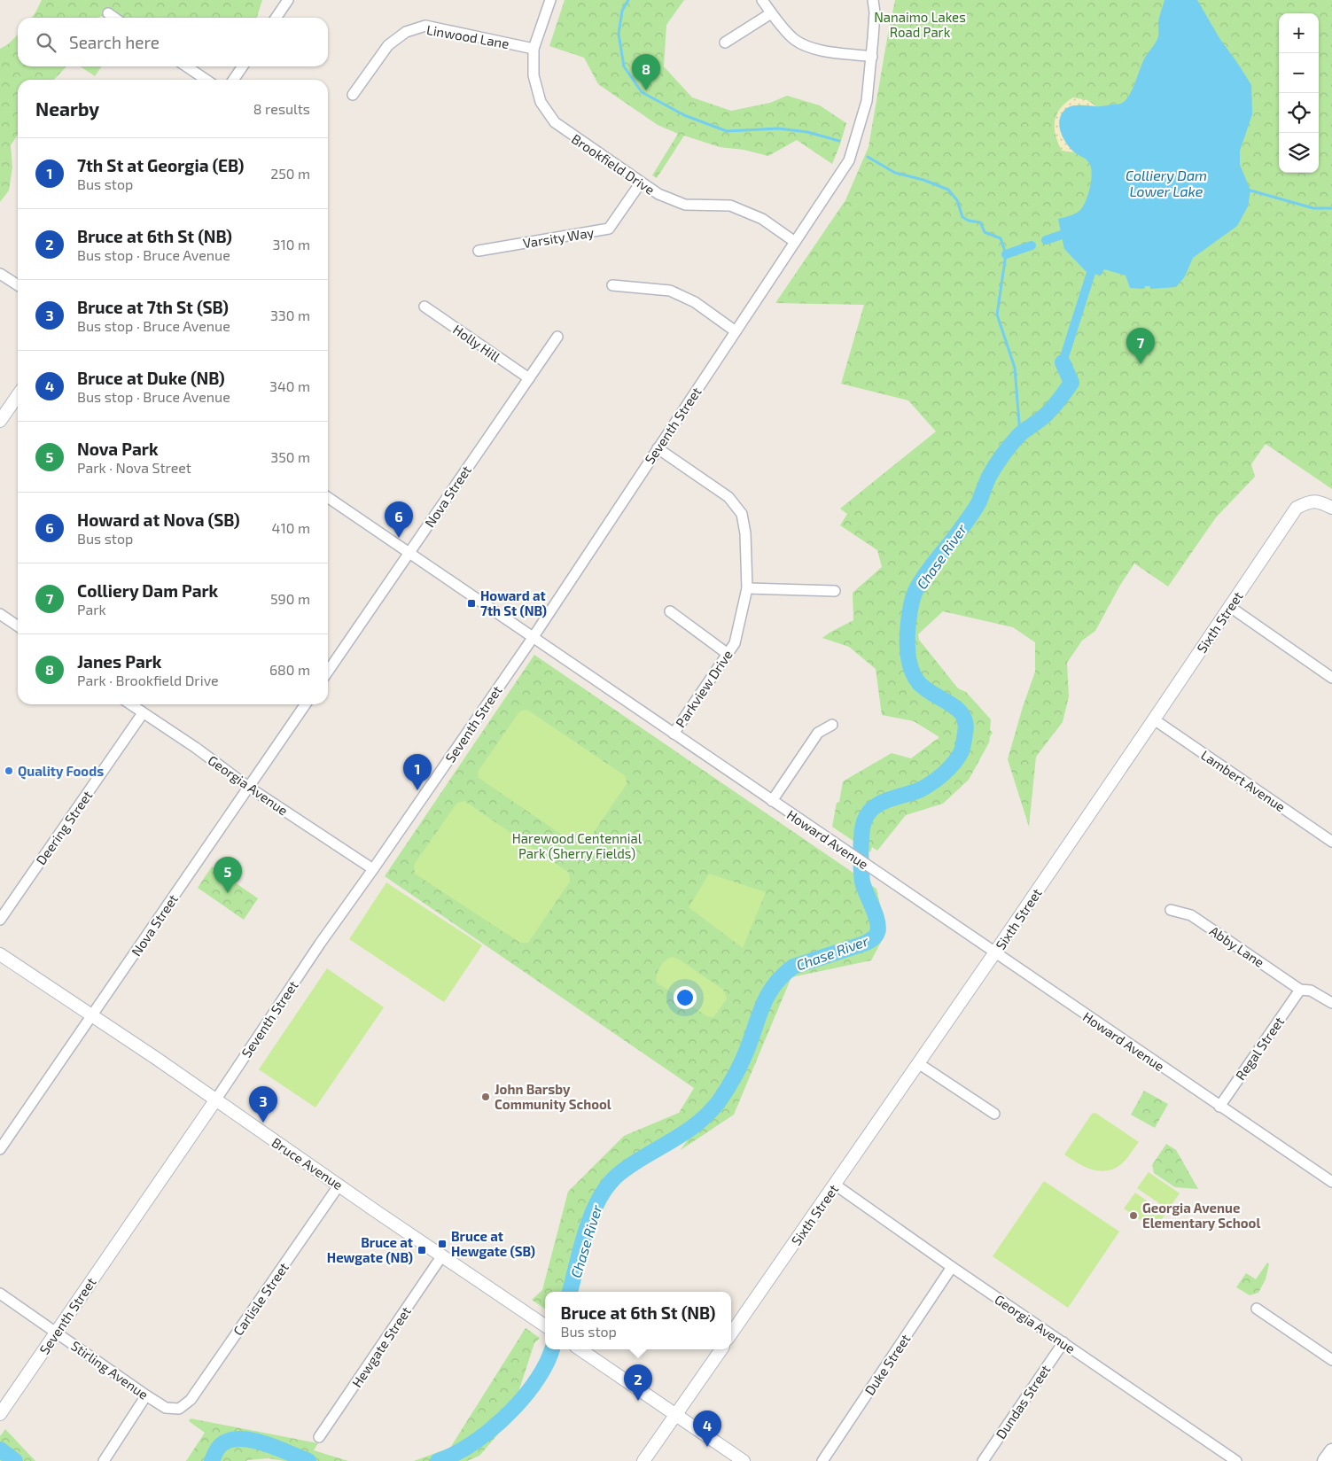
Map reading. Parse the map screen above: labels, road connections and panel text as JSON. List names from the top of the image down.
{
  "streets": {
    "street": [
      "Linwood Lane",
      "Brookfield Drive",
      "Varsity Way",
      "Holly Hill",
      "Seventh Street",
      "Nova Street",
      "Sixth Street",
      "Parkview Drive",
      "Lambert Avenue",
      "Georgia Avenue",
      "Deering Street",
      "Howard Avenue",
      "Abby Lane",
      "Regal Street",
      "Bruce Avenue",
      "Carlisle Street",
      "Hewgate Street",
      "Duke Street",
      "Stirling Avenue",
      "Dundas Street"
    ]
  },
  "crossings": [
    ["Linwood Lane", "Brookfield Drive"],
    ["Brookfield Drive", "Varsity Way"],
    ["Brookfield Drive", "Seventh Street"],
    ["Holly Hill", "Nova Street"],
    ["Seventh Street", "Parkview Drive"],
    ["Seventh Street", "Georgia Avenue"],
    ["Seventh Street", "Howard Avenue"],
    ["Seventh Street", "Bruce Avenue"],
    ["Seventh Street", "Stirling Avenue"],
    ["Nova Street", "Georgia Avenue"],
    ["Nova Street", "Howard Avenue"],
    ["Nova Street", "Bruce Avenue"],
    ["Sixth Street", "Lambert Avenue"],
    ["Sixth Street", "Georgia Avenue"],
    ["Sixth Street", "Howard Avenue"],
    ["Parkview Drive", "Howard Avenue"],
    ["Georgia Avenue", "Deering Street"],
    ["Georgia Avenue", "Duke Street"],
    ["Georgia Avenue", "Dundas Street"],
    ["Howard Avenue", "Regal Street"],
    ["Abby Lane", "Regal Street"],
    ["Bruce Avenue", "Carlisle Street"],
    ["Bruce Avenue", "Hewgate Street"],
    ["Carlisle Street", "Stirling Avenue"]
  ],
  "water": ["Colliery Dam Lower Lake", "Chase River"],
  "parks": ["Nanaimo Lakes Road Park", "Harewood Centennial Park (Sherry Fields)"],
  "places": {
    "transit": ["Howard at 7th St (NB)", "Bruce at Hewgate (SB)", "Bruce at Hewgate (NB)"],
    "other": ["Quality Foods", "John Barsby Community School", "Georgia Avenue Elementary School"]
  },
  "page": {
    "map_buttons": ["+", "−"],
    "search": "Search here",
    "pins": [
      "8",
      "7",
      "6",
      "1",
      "5",
      "3",
      "2",
      "4"
    ],
    "heading": ["Nearby", "8 results"],
    "list": [
      {
        "mark": "1",
        "name": "7th St at Georgia (EB)",
        "note": "Bus stop",
        "value": "250 m"
      },
      {
        "mark": "2",
        "name": "Bruce at 6th St (NB)",
        "note": "Bus stop · Bruce Avenue",
        "value": "310 m"
      },
      {
        "mark": "3",
        "name": "Bruce at 7th St (SB)",
        "note": "Bus stop · Bruce Avenue",
        "value": "330 m"
      },
      {
        "mark": "4",
        "name": "Bruce at Duke (NB)",
        "note": "Bus stop · Bruce Avenue",
        "value": "340 m"
      },
      {
        "mark": "5",
        "name": "Nova Park",
        "note": "Park · Nova Street",
        "value": "350 m"
      },
      {
        "mark": "6",
        "name": "Howard at Nova (SB)",
        "note": "Bus stop",
        "value": "410 m"
      },
      {
        "mark": "7",
        "name": "Colliery Dam Park",
        "note": "Park",
        "value": "590 m"
      },
      {
        "mark": "8",
        "name": "Janes Park",
        "note": "Park · Brookfield Drive",
        "value": "680 m"
      }
    ],
    "popup": ["Bruce at 6th St (NB)", "Bus stop"]
  }
}
